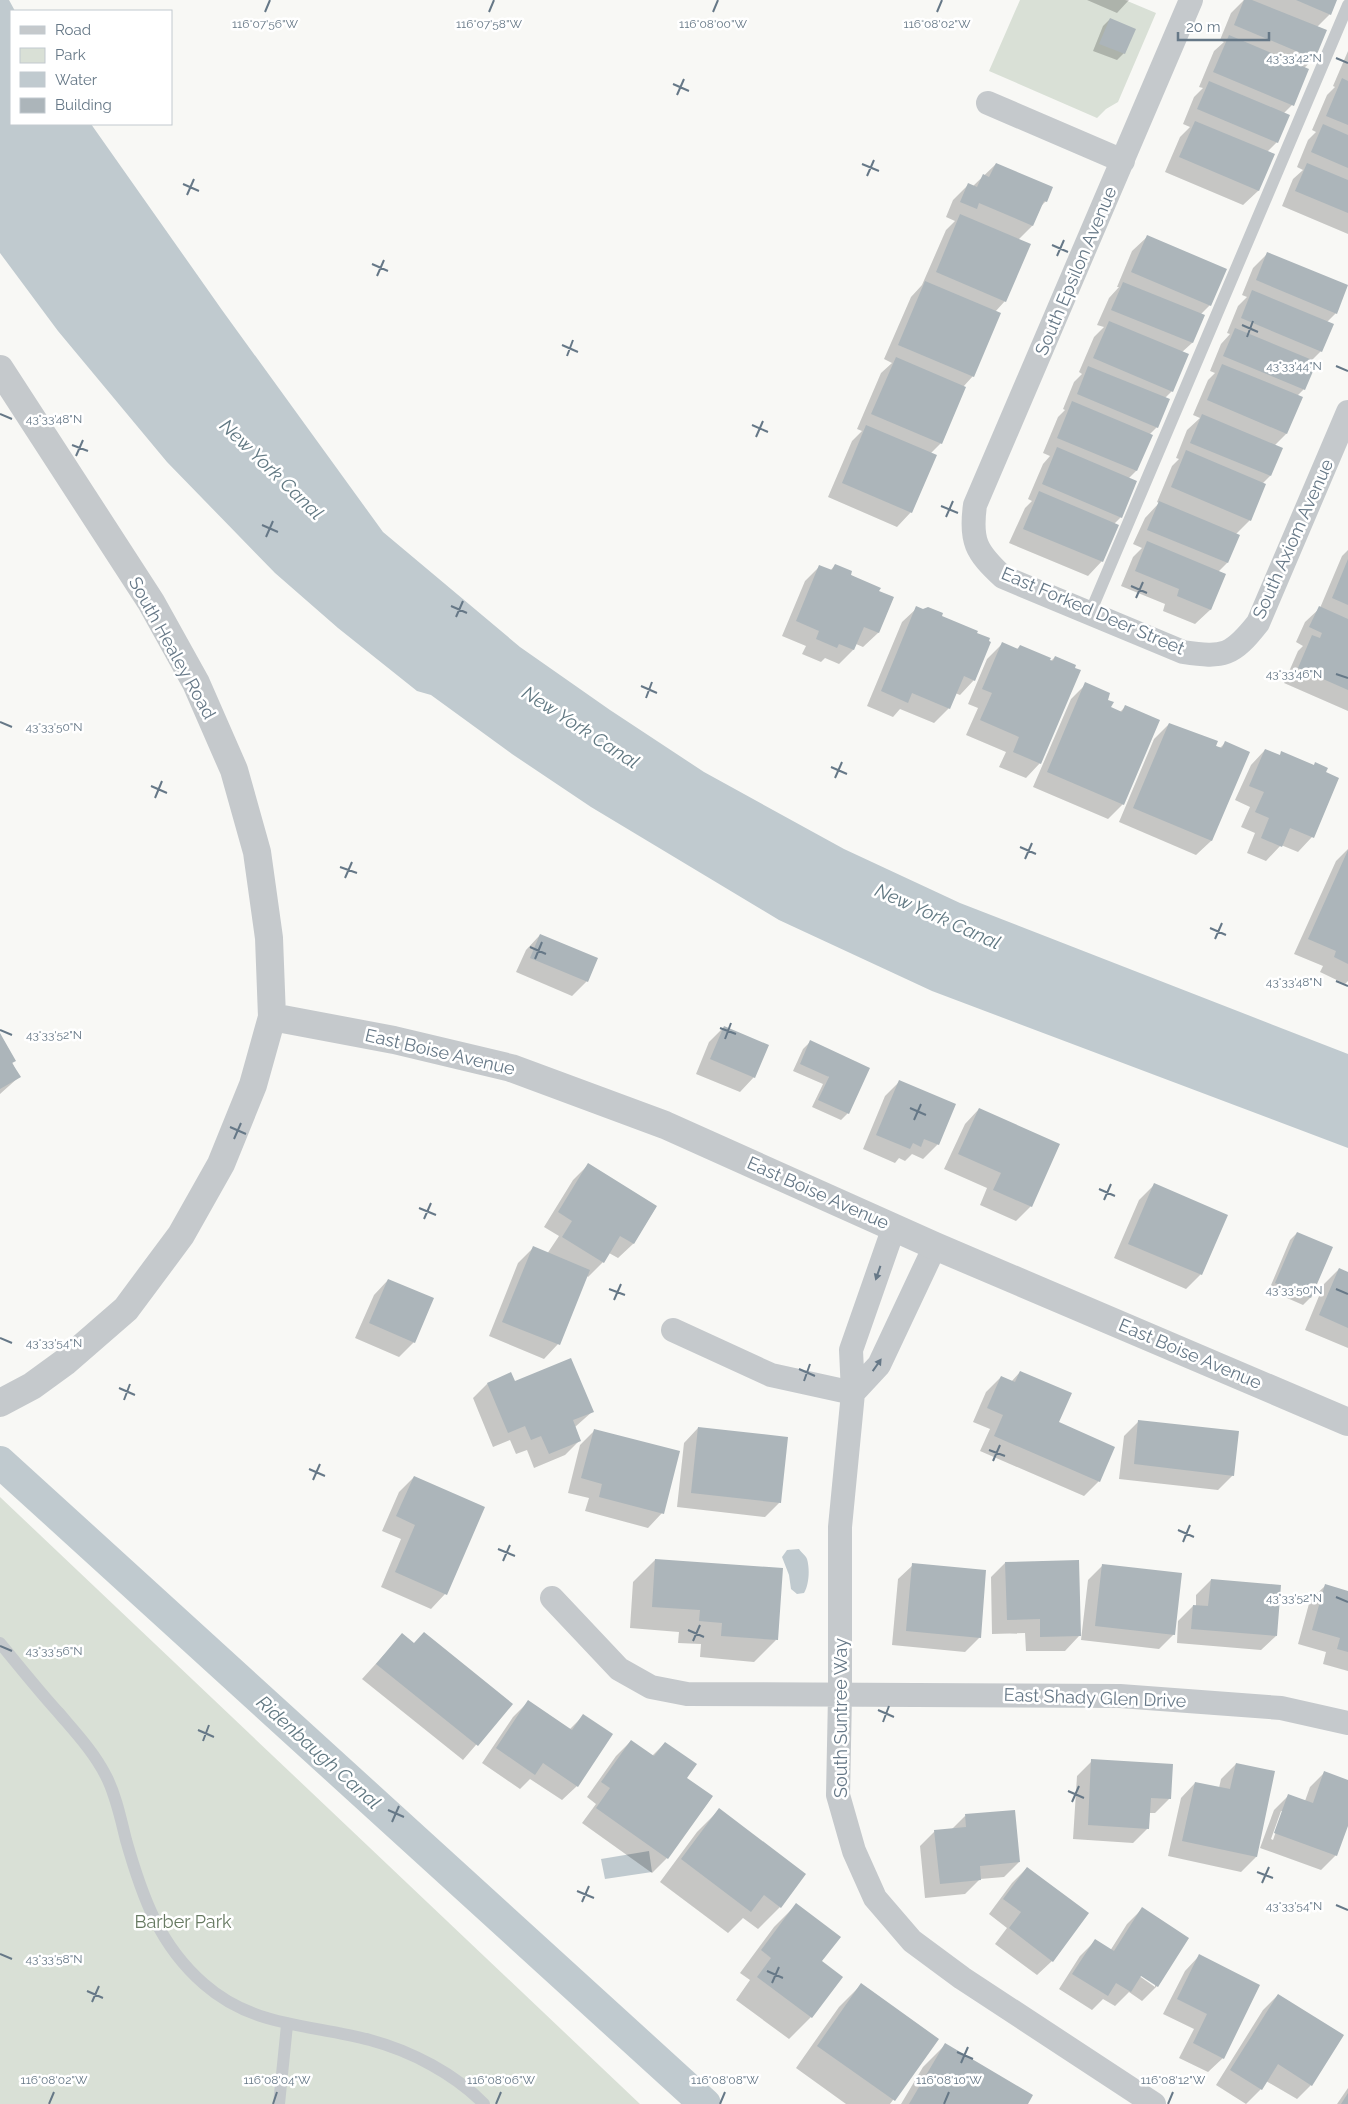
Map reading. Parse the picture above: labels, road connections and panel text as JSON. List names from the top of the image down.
{
  "streets": {
    "street": [
      "South Epsilon Avenue",
      "South Axiom Avenue",
      "East Forked Deer Street",
      "South Healey Road",
      "East Boise Avenue",
      "East Shady Glen Drive",
      "South Suntree Way"
    ]
  },
  "crossings": [
    ["South Epsilon Avenue", "East Forked Deer Street"],
    ["South Axiom Avenue", "East Forked Deer Street"],
    ["South Healey Road", "East Boise Avenue"],
    ["East Boise Avenue", "South Suntree Way"],
    ["East Shady Glen Drive", "South Suntree Way"]
  ],
  "water": ["New York Canal", "Ridenbaugh Canal"],
  "parks": ["Barber Park"],
  "legend": [
    "Road",
    "Park",
    "Water",
    "Building"
  ],
  "scale_bar": "20 m",
  "coordinates": [
    "116°07'56\"W",
    "116°07'58\"W",
    "116°08'00\"W",
    "116°08'02\"W",
    "43°33'42\"N",
    "43°33'44\"N",
    "43°33'48\"N",
    "43°33'46\"N",
    "43°33'50\"N",
    "43°33'52\"N",
    "43°33'54\"N",
    "43°33'56\"N",
    "43°33'58\"N",
    "116°08'04\"W",
    "116°08'06\"W",
    "116°08'08\"W",
    "116°08'10\"W",
    "116°08'12\"W"
  ]
}
